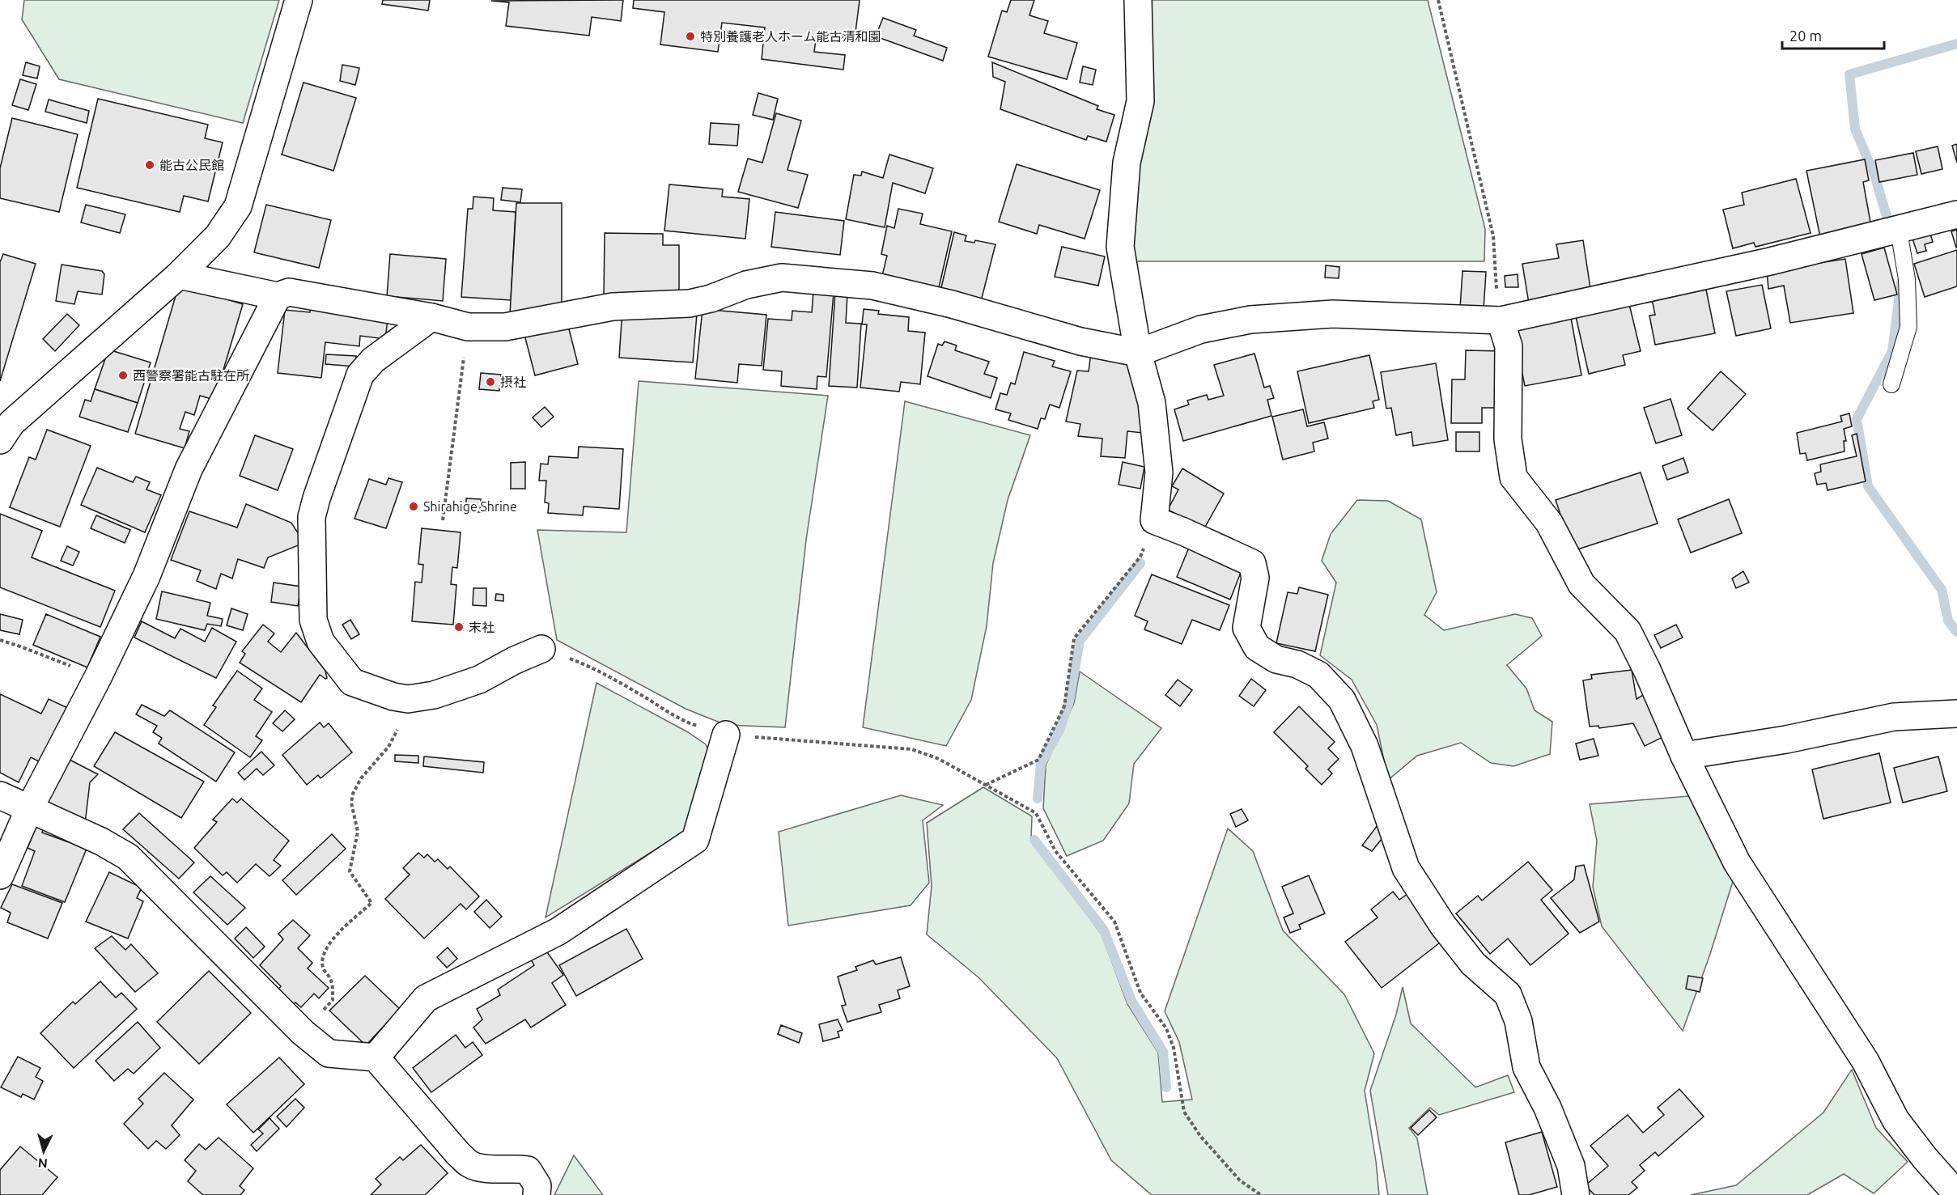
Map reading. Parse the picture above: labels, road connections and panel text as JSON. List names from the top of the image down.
{
  "places": [
    "特別養護老人ホーム能古清和園",
    "能古公民館",
    "西警察署能古駐在所",
    "摂社",
    "Shirahige Shrine",
    "末社"
  ],
  "scale_bar": "20 m",
  "north": "bottom"
}
